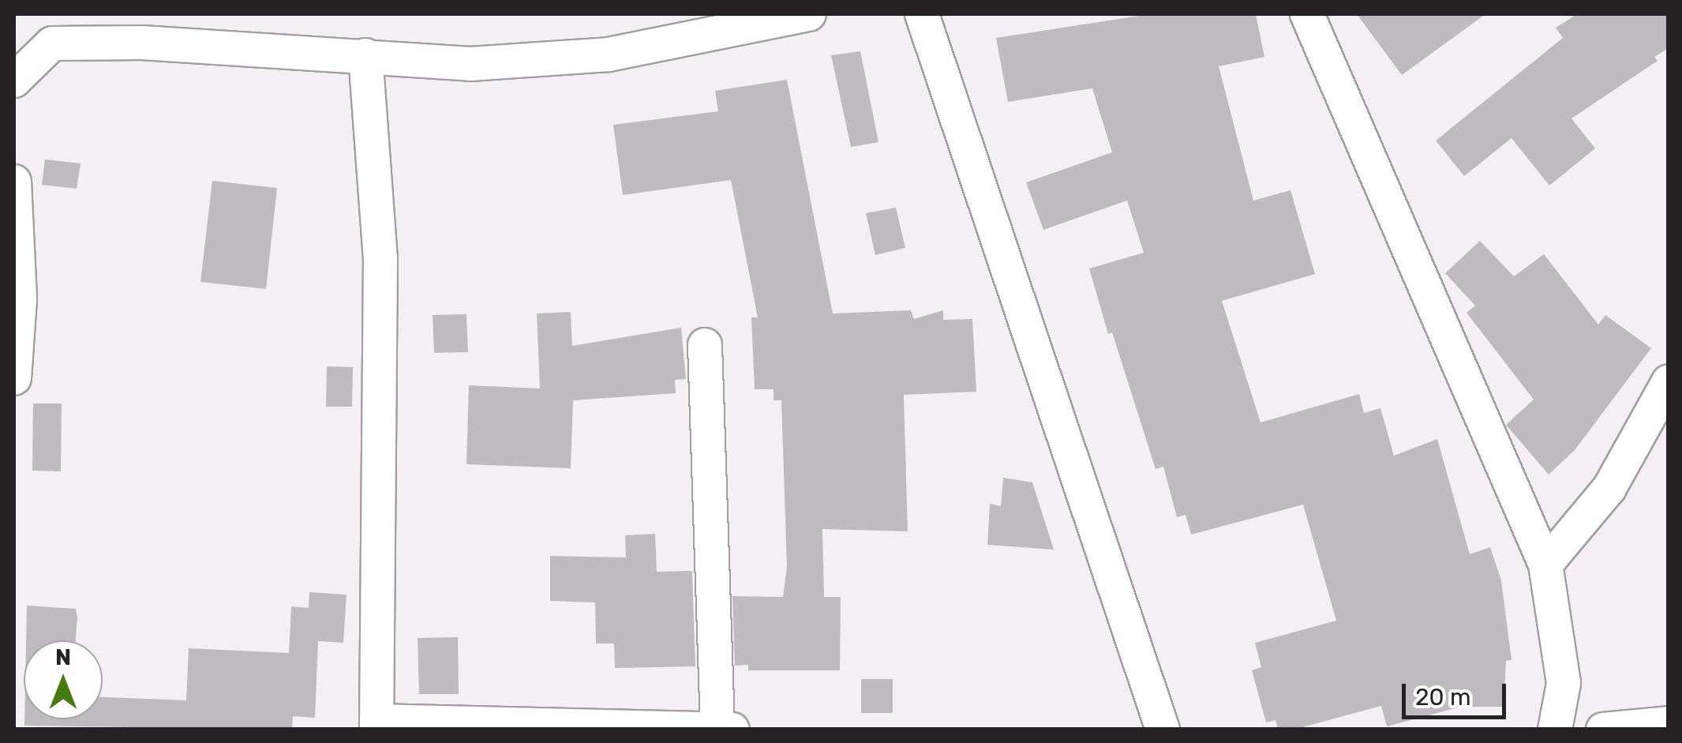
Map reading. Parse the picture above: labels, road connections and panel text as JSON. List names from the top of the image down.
{
  "scale_bar": "20 m",
  "north": "top"
}
